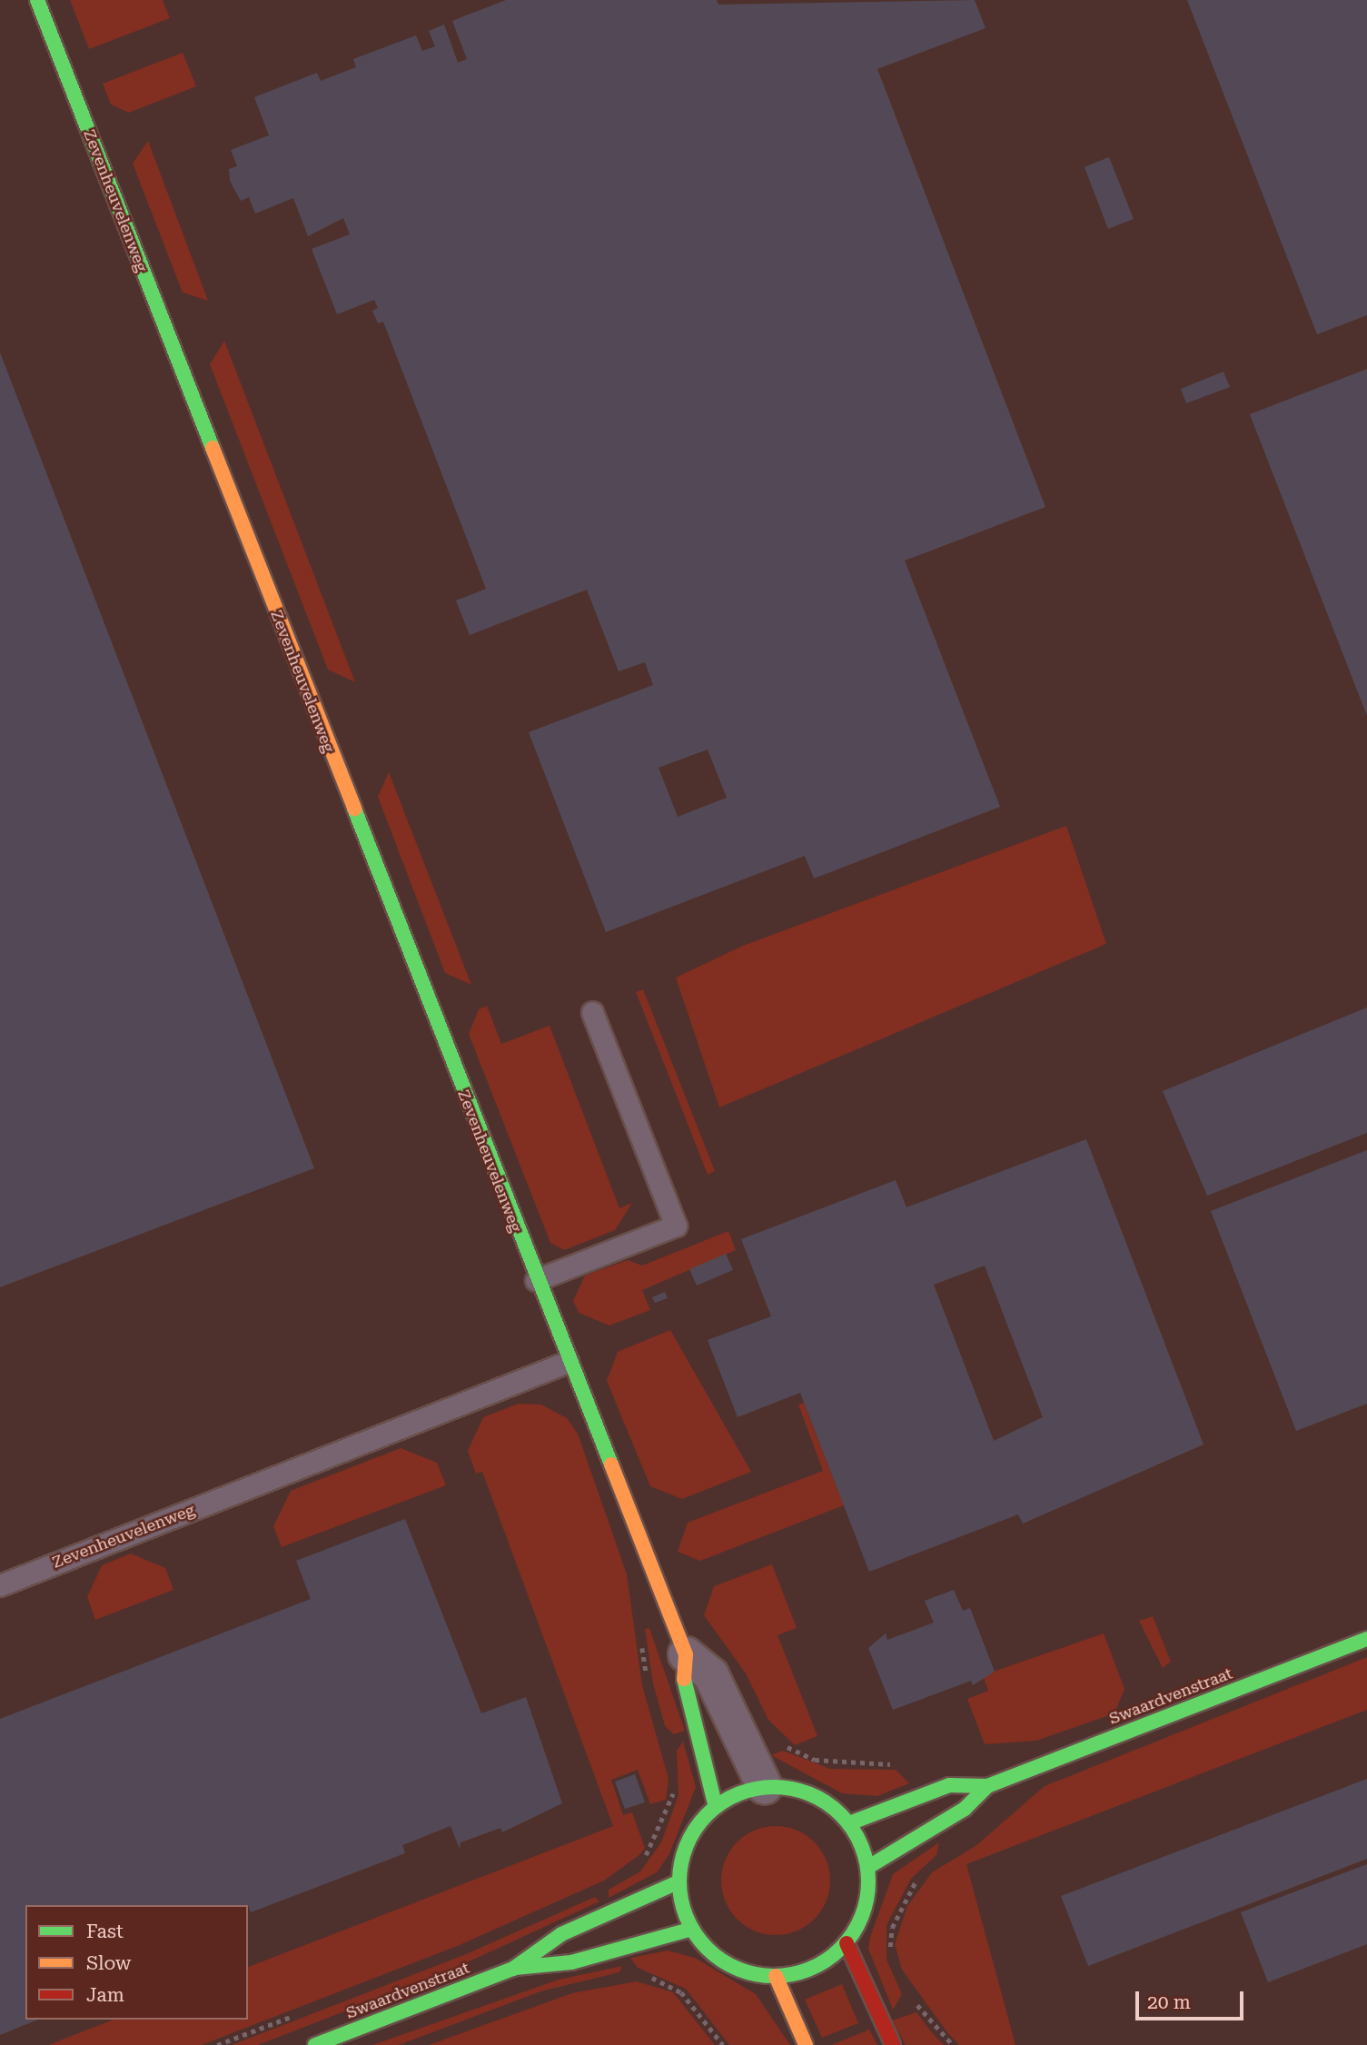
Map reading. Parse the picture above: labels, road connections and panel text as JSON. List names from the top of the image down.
{
  "streets": {
    "street": ["Zevenheuvelenweg", "Swaardvenstraat"]
  },
  "crossings": [
    ["Zevenheuvelenweg", "Swaardvenstraat"]
  ],
  "legend": ["Fast", "Slow", "Jam"],
  "scale_bar": "20 m"
}
